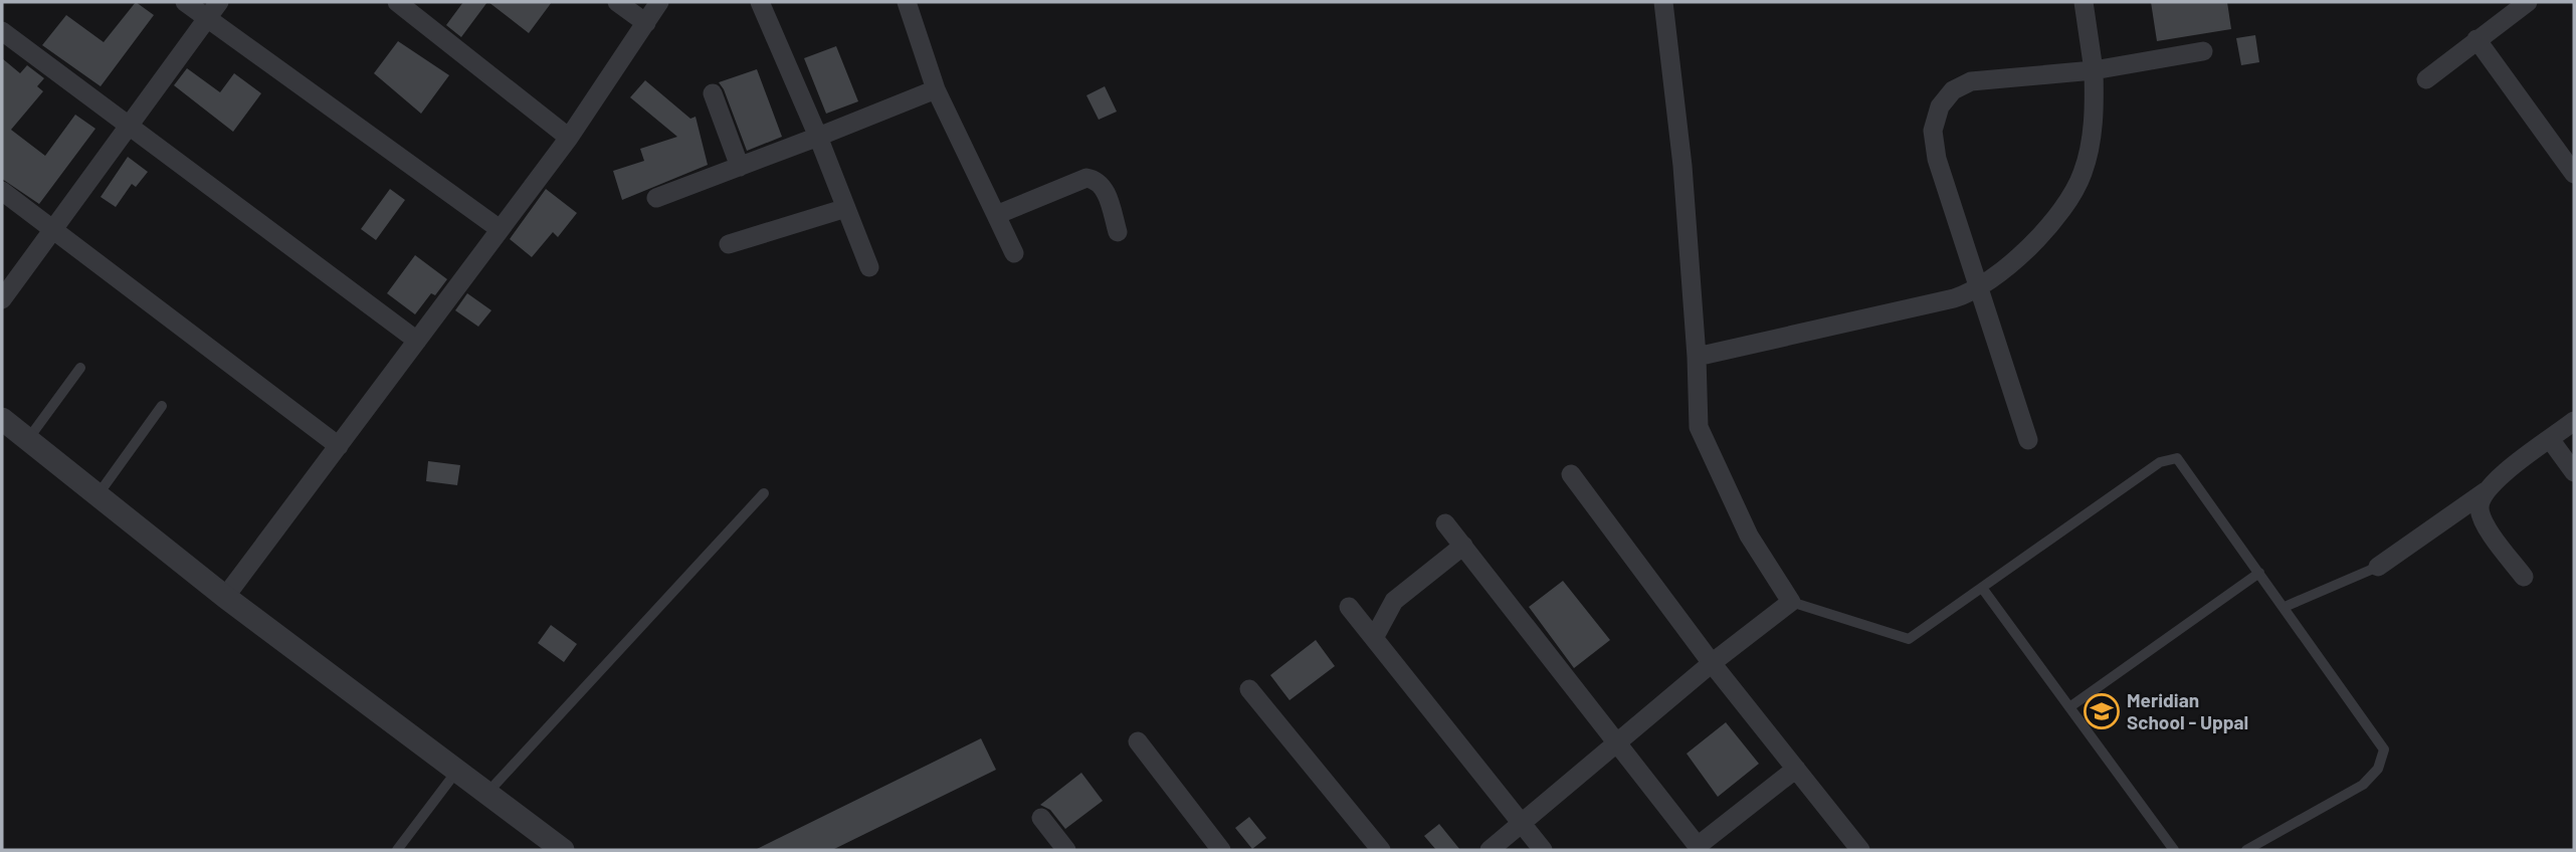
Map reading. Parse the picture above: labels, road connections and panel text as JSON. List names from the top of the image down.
{
  "places": {
    "school or university": ["Meridian School - Uppal"]
  }
}
